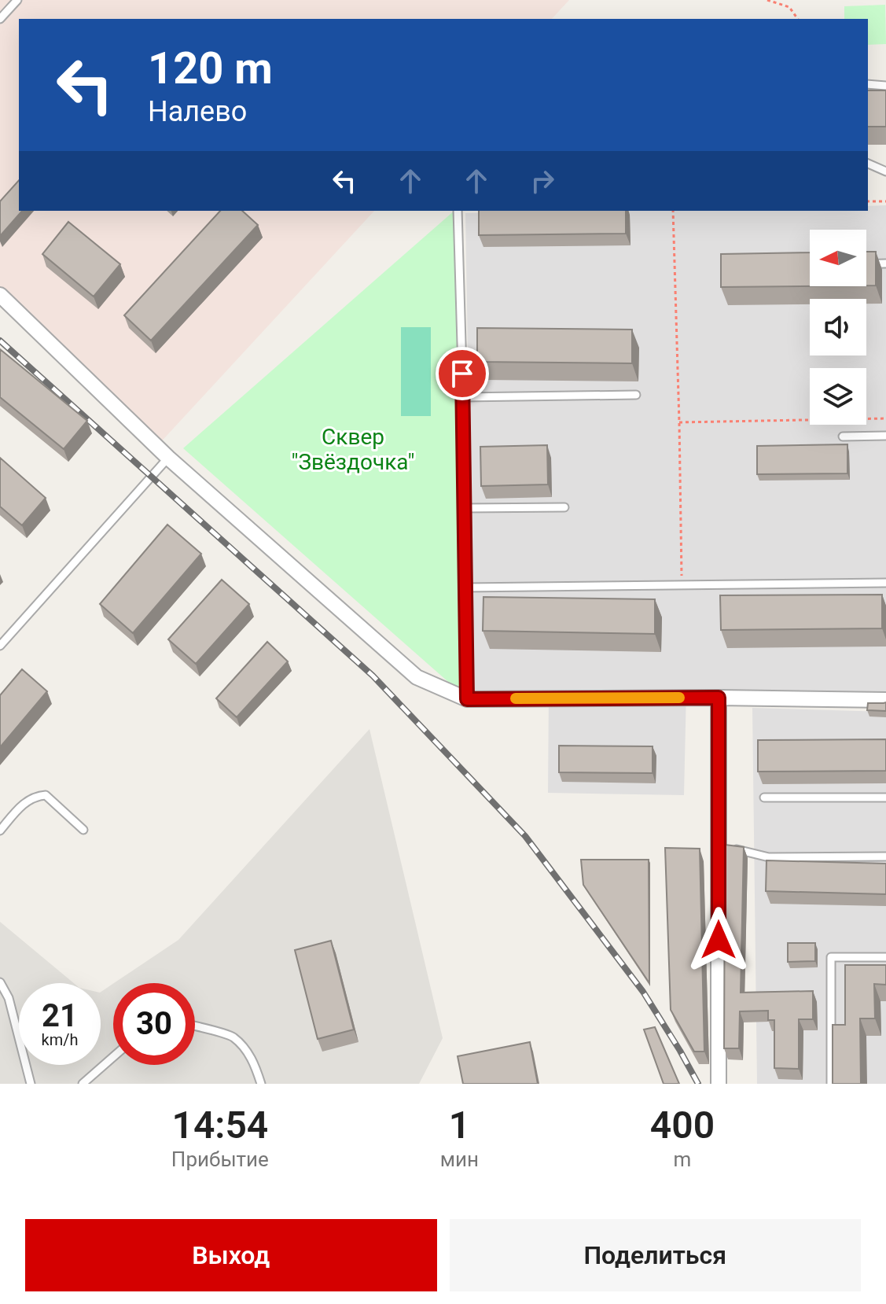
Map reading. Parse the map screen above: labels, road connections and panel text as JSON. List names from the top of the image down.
{
  "parks": ["Сквер \"Звёздочка\""],
  "north": "left",
  "page": {
    "turn": ["120 m", "Налево"],
    "speed": "21 km/h",
    "limit": "30",
    "eta": [
      "14:54",
      "Прибытие",
      "1",
      "мин",
      "400",
      "m"
    ],
    "buttons": ["Выход", "Поделиться"]
  }
}
